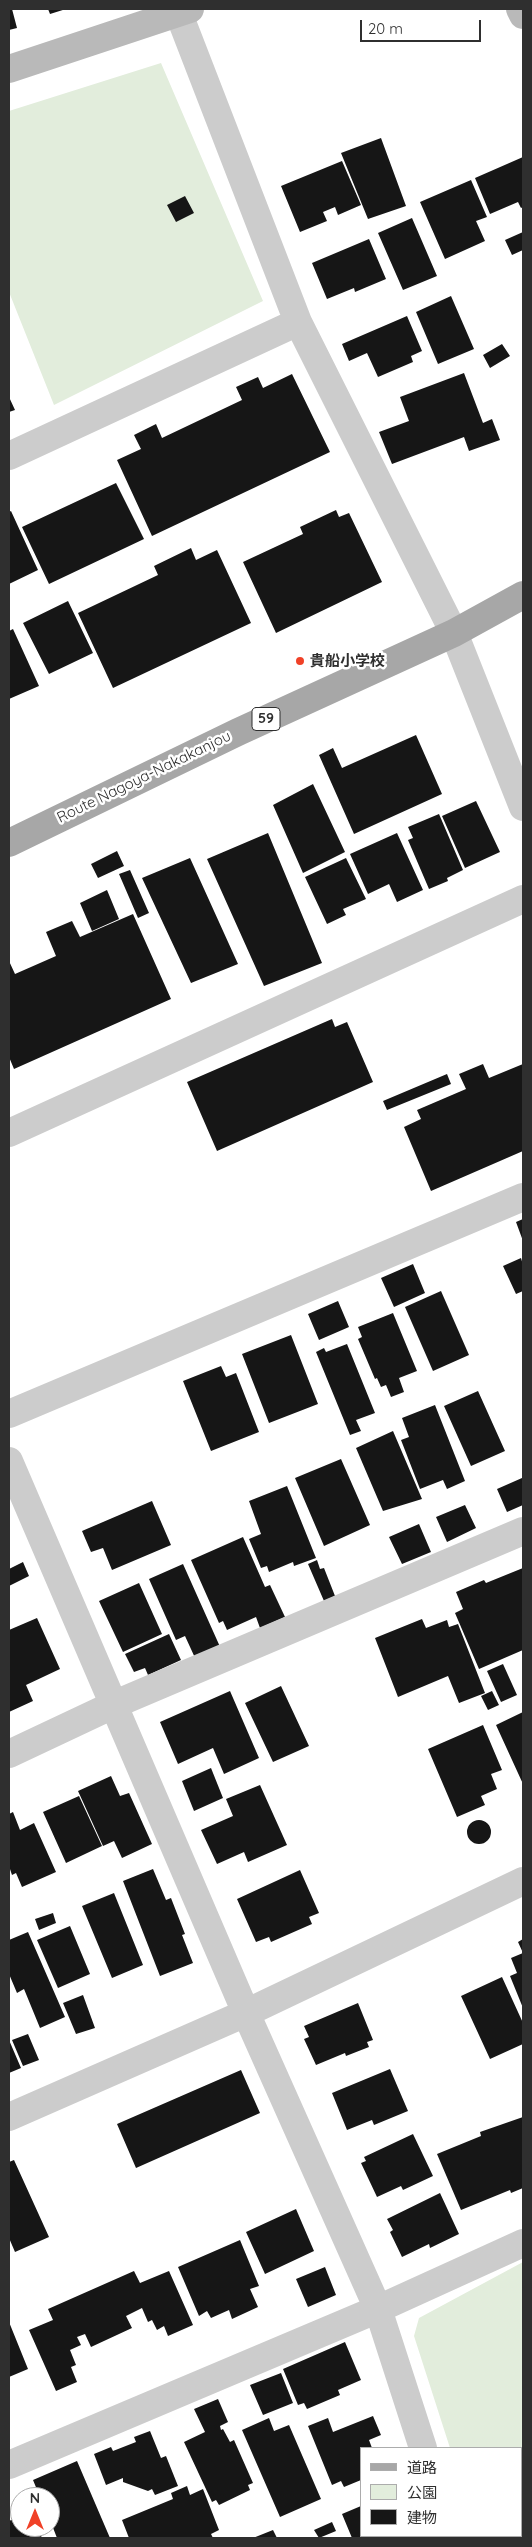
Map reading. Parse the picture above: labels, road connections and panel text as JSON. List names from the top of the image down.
{
  "streets": {
    "main road": ["59", "Route Nagoya-Nakakanjou"]
  },
  "places": ["貴船小学校"],
  "legend": ["道路", "公園", "建物"],
  "scale_bar": "20 m",
  "north": "top"
}
